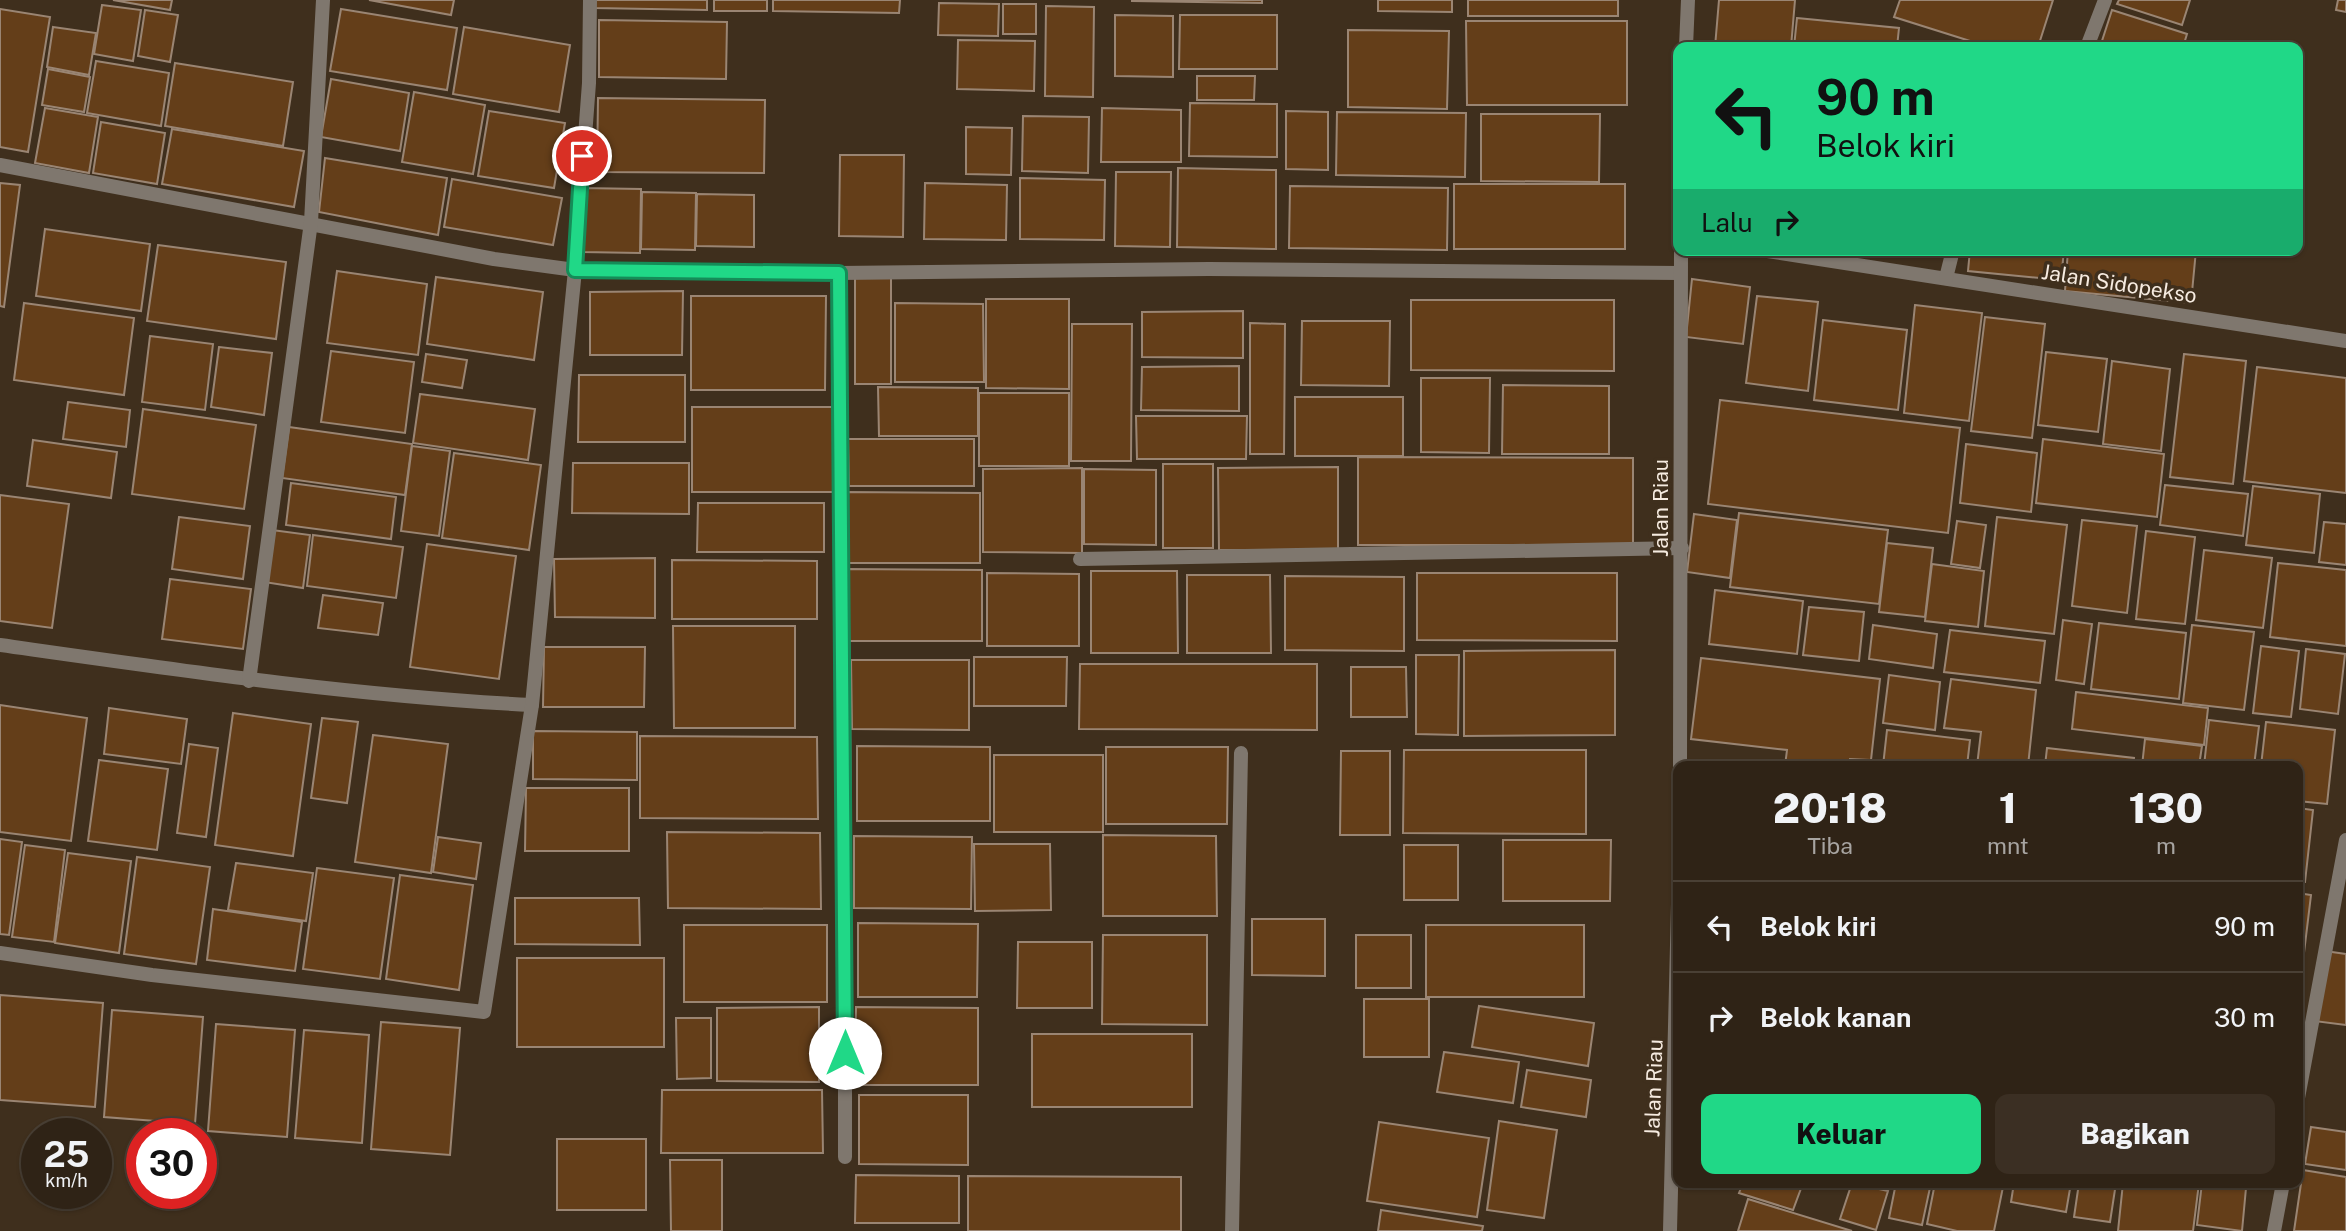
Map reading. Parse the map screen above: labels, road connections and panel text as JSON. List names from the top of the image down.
{
  "streets": {
    "street": ["Jalan Sidopekso", "Jalan Riau"]
  },
  "page": {
    "turn": ["90 m", "Belok kiri"],
    "then": "Lalu",
    "eta": [
      "20:18",
      "Tiba",
      "1",
      "mnt",
      "130",
      "m"
    ],
    "list": [
      {
        "name": "Belok kiri",
        "value": "90 m"
      },
      {
        "name": "Belok kanan",
        "value": "30 m"
      }
    ],
    "buttons": ["Keluar", "Bagikan"],
    "speed": "25 km/h",
    "limit": "30"
  }
}
